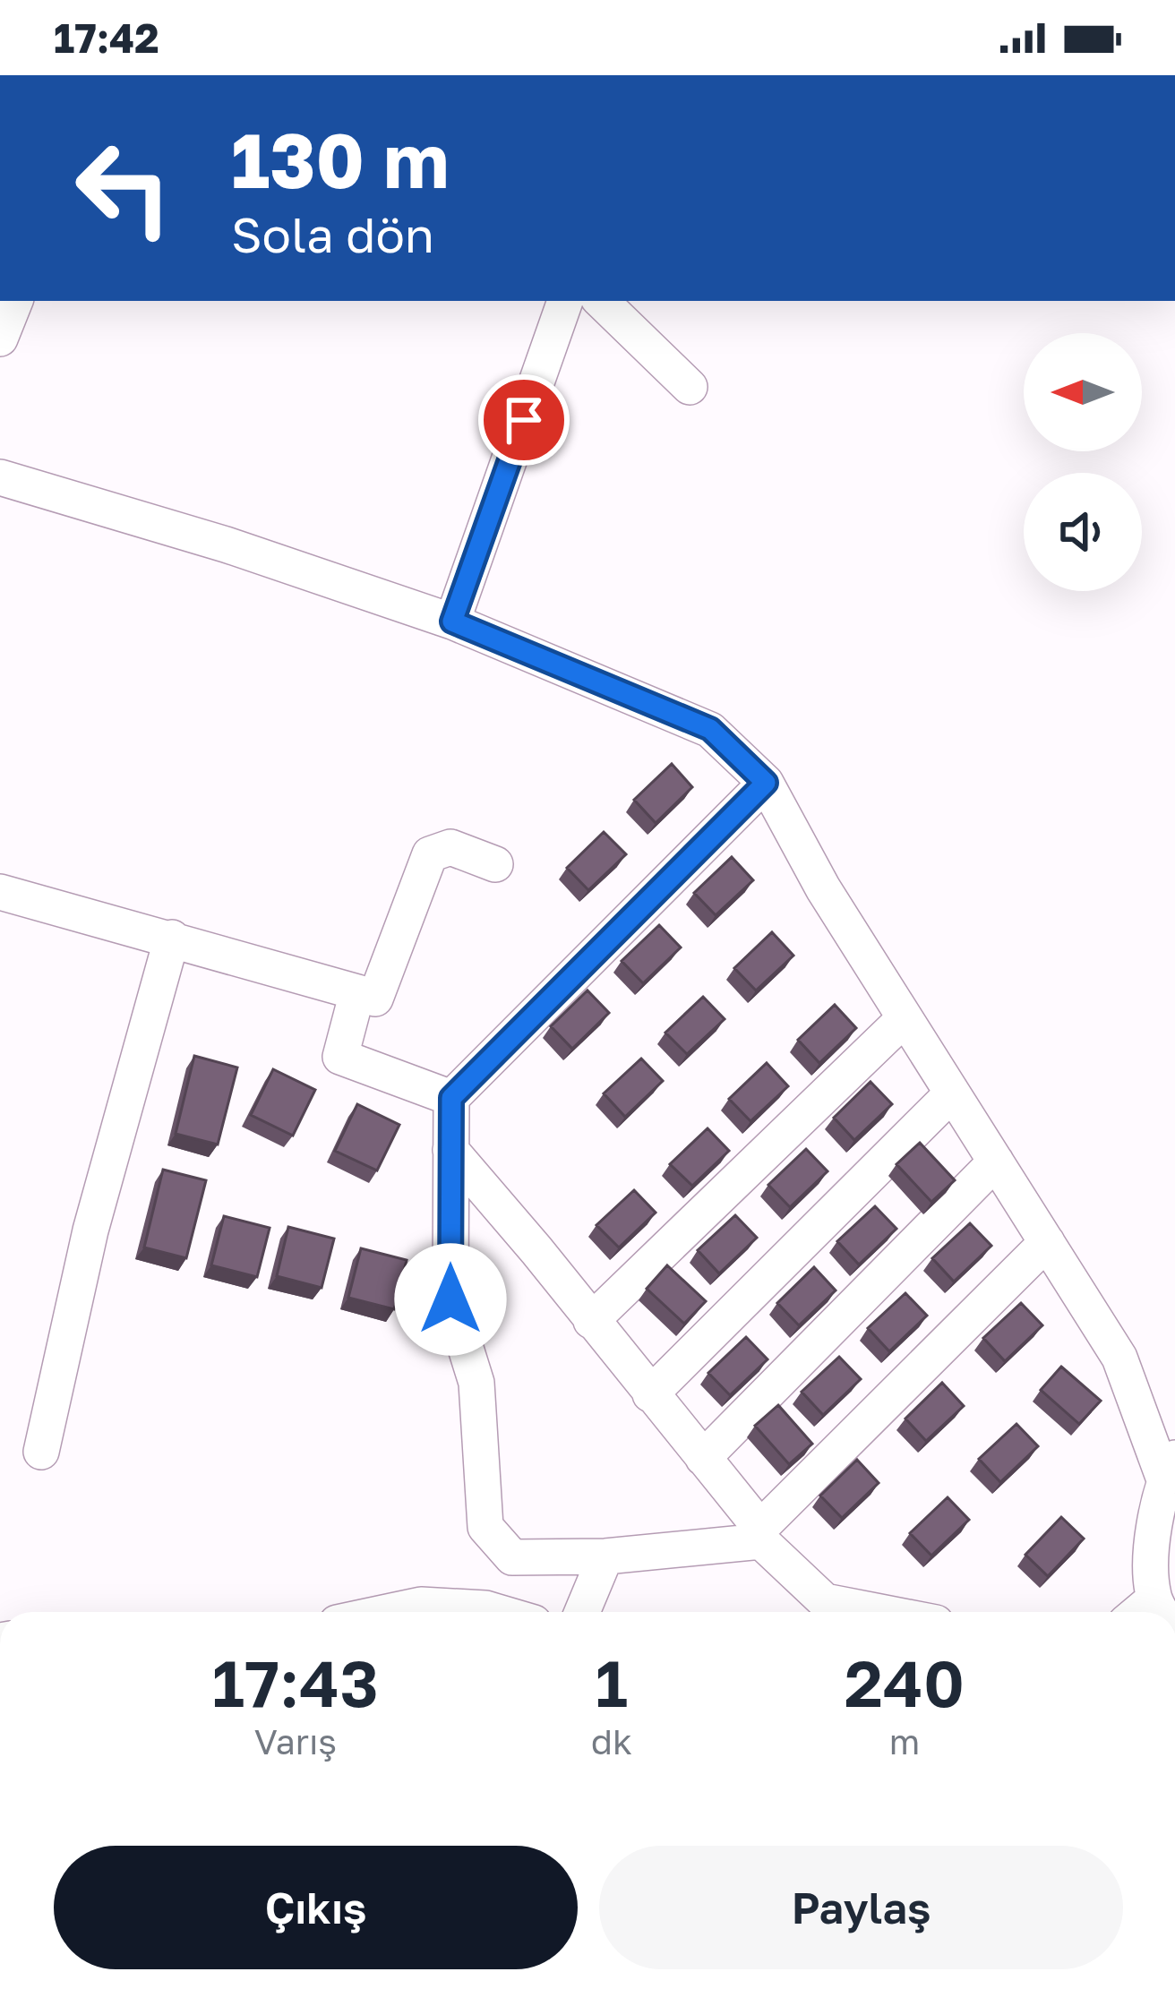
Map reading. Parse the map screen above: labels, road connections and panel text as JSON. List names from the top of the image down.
{
  "north": "left",
  "page": {
    "status": "17:42",
    "turn": ["130 m", "Sola dön"],
    "eta": [
      "17:43",
      "Varış",
      "1",
      "dk",
      "240",
      "m"
    ],
    "buttons": ["Çıkış", "Paylaş"]
  }
}
